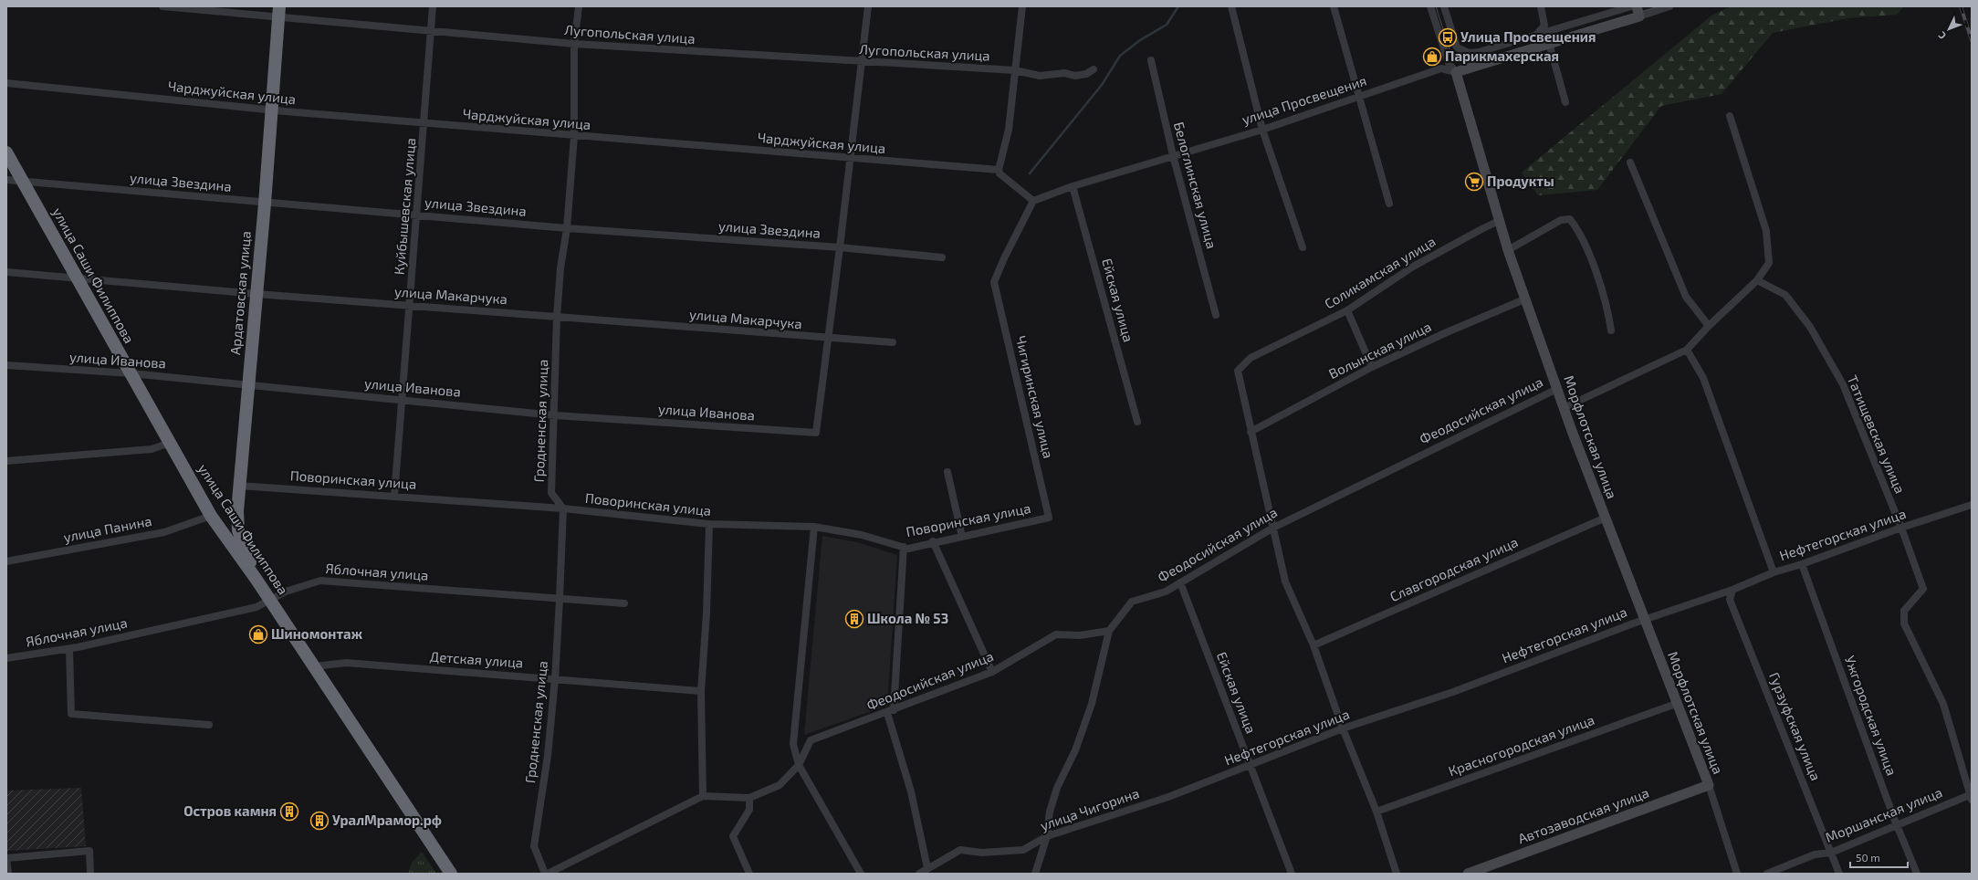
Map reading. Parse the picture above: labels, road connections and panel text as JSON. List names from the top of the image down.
{
  "streets": {
    "highway": ["улица Саши Филиппова", "Ардатовская улица"],
    "street": [
      "Лугопольская улица",
      "Чарджуйская улица",
      "улица Просвещения",
      "улица Звездина",
      "Белоглинская улица",
      "Куйбышевская улица",
      "Соликамская улица",
      "улица Макарчука",
      "Ейская улица",
      "Волынская улица",
      "улица Иванова",
      "Чигиринская улица",
      "Феодосийская улица",
      "Гродненская улица",
      "Татищевская улица",
      "Морфлотская улица",
      "Поворинская улица",
      "улица Панина",
      "Нефтегорская улица",
      "Славгородская улица",
      "Яблочная улица",
      "Детская улица",
      "Ужгородская улица",
      "Гурзуфская улица",
      "Красногородская улица",
      "улица Чигорина",
      "Моршанская улица",
      "Автозаводская улица"
    ]
  },
  "crossings": [
    ["Лугопольская улица", "Куйбышевская улица"],
    ["Лугопольская улица", "Ардатовская улица"],
    ["Лугопольская улица", "Гродненская улица"],
    ["Чарджуйская улица", "Куйбышевская улица"],
    ["Чарджуйская улица", "Ардатовская улица"],
    ["Чарджуйская улица", "Гродненская улица"],
    ["улица Просвещения", "Белоглинская улица"],
    ["улица Просвещения", "Ейская улица"],
    ["улица Просвещения", "Чигиринская улица"],
    ["улица Просвещения", "Морфлотская улица"],
    ["улица Звездина", "Куйбышевская улица"],
    ["улица Звездина", "улица Саши Филиппова"],
    ["улица Звездина", "Ардатовская улица"],
    ["улица Звездина", "Гродненская улица"],
    ["Куйбышевская улица", "улица Макарчука"],
    ["Куйбышевская улица", "улица Иванова"],
    ["Куйбышевская улица", "Поворинская улица"],
    ["Соликамская улица", "Волынская улица"],
    ["Соликамская улица", "Морфлотская улица"],
    ["улица Саши Филиппова", "Ардатовская улица"],
    ["улица Саши Филиппова", "улица Макарчука"],
    ["улица Саши Филиппова", "улица Иванова"],
    ["улица Саши Филиппова", "улица Панина"],
    ["улица Саши Филиппова", "Яблочная улица"],
    ["улица Саши Филиппова", "Детская улица"],
    ["Ардатовская улица", "улица Макарчука"],
    ["Ардатовская улица", "улица Иванова"],
    ["Ардатовская улица", "Поворинская улица"],
    ["улица Макарчука", "улица Иванова"],
    ["улица Макарчука", "Гродненская улица"],
    ["Ейская улица", "Феодосийская улица"],
    ["Ейская улица", "Нефтегорская улица"],
    ["Волынская улица", "Морфлотская улица"],
    ["улица Иванова", "Гродненская улица"],
    ["Чигиринская улица", "Поворинская улица"],
    ["Феодосийская улица", "Морфлотская улица"],
    ["Гродненская улица", "Поворинская улица"],
    ["Гродненская улица", "Яблочная улица"],
    ["Гродненская улица", "Детская улица"],
    ["Татищевская улица", "Нефтегорская улица"],
    ["Татищевская улица", "Моршанская улица"],
    ["Морфлотская улица", "Нефтегорская улица"],
    ["Морфлотская улица", "Славгородская улица"],
    ["Морфлотская улица", "Красногородская улица"],
    ["Морфлотская улица", "Автозаводская улица"],
    ["Нефтегорская улица", "Ужгородская улица"],
    ["Нефтегорская улица", "Гурзуфская улица"],
    ["Нефтегорская улица", "улица Чигорина"],
    ["Ужгородская улица", "Моршанская улица"],
    ["Гурзуфская улица", "Моршанская улица"]
  ],
  "places": {
    "bus stop": ["Улица Просвещения"],
    "shop": ["Парикмахерская", "Шиномонтаж"],
    "supermarket": ["Продукты"],
    "building": ["Школа № 53", "Остров камня", "УралМрамор.рф"]
  },
  "scale_bar": "50 m",
  "north": "bottom left"
}
